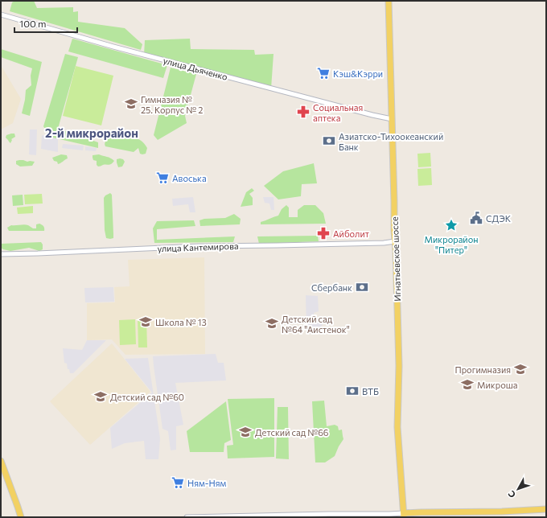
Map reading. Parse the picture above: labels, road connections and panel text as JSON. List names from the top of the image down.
{
  "streets": {
    "main road": ["Игнатьевское шоссе"],
    "street": ["улица Дьяченко", "улица Кантемирова"]
  },
  "crossings": [
    ["улица Дьяченко", "Игнатьевское шоссе"],
    ["улица Кантемирова", "Игнатьевское шоссе"]
  ],
  "districts": ["2-й микрорайон"],
  "places": {
    "supermarket": ["Кэш&Кэрри", "Авоська", "Ням-Ням"],
    "school or university": [
      "Гимназия № 25. Корпус № 2",
      "Школа № 13",
      "Детский сад №64 \"Аистенок\"",
      "Прогимназия",
      "Микроша",
      "Детский сад №60",
      "Детский сад №66"
    ],
    "pharmacy": ["Социальная аптека", "Айболит"],
    "bank": ["Азиатско-Тихоокеанский Банк", "Сбербанк", "ВТБ"],
    "public building": ["СДЭК"],
    "place": ["Микрорайон \"Питер\""]
  },
  "scale_bar": "100 m",
  "north": "bottom left"
}
